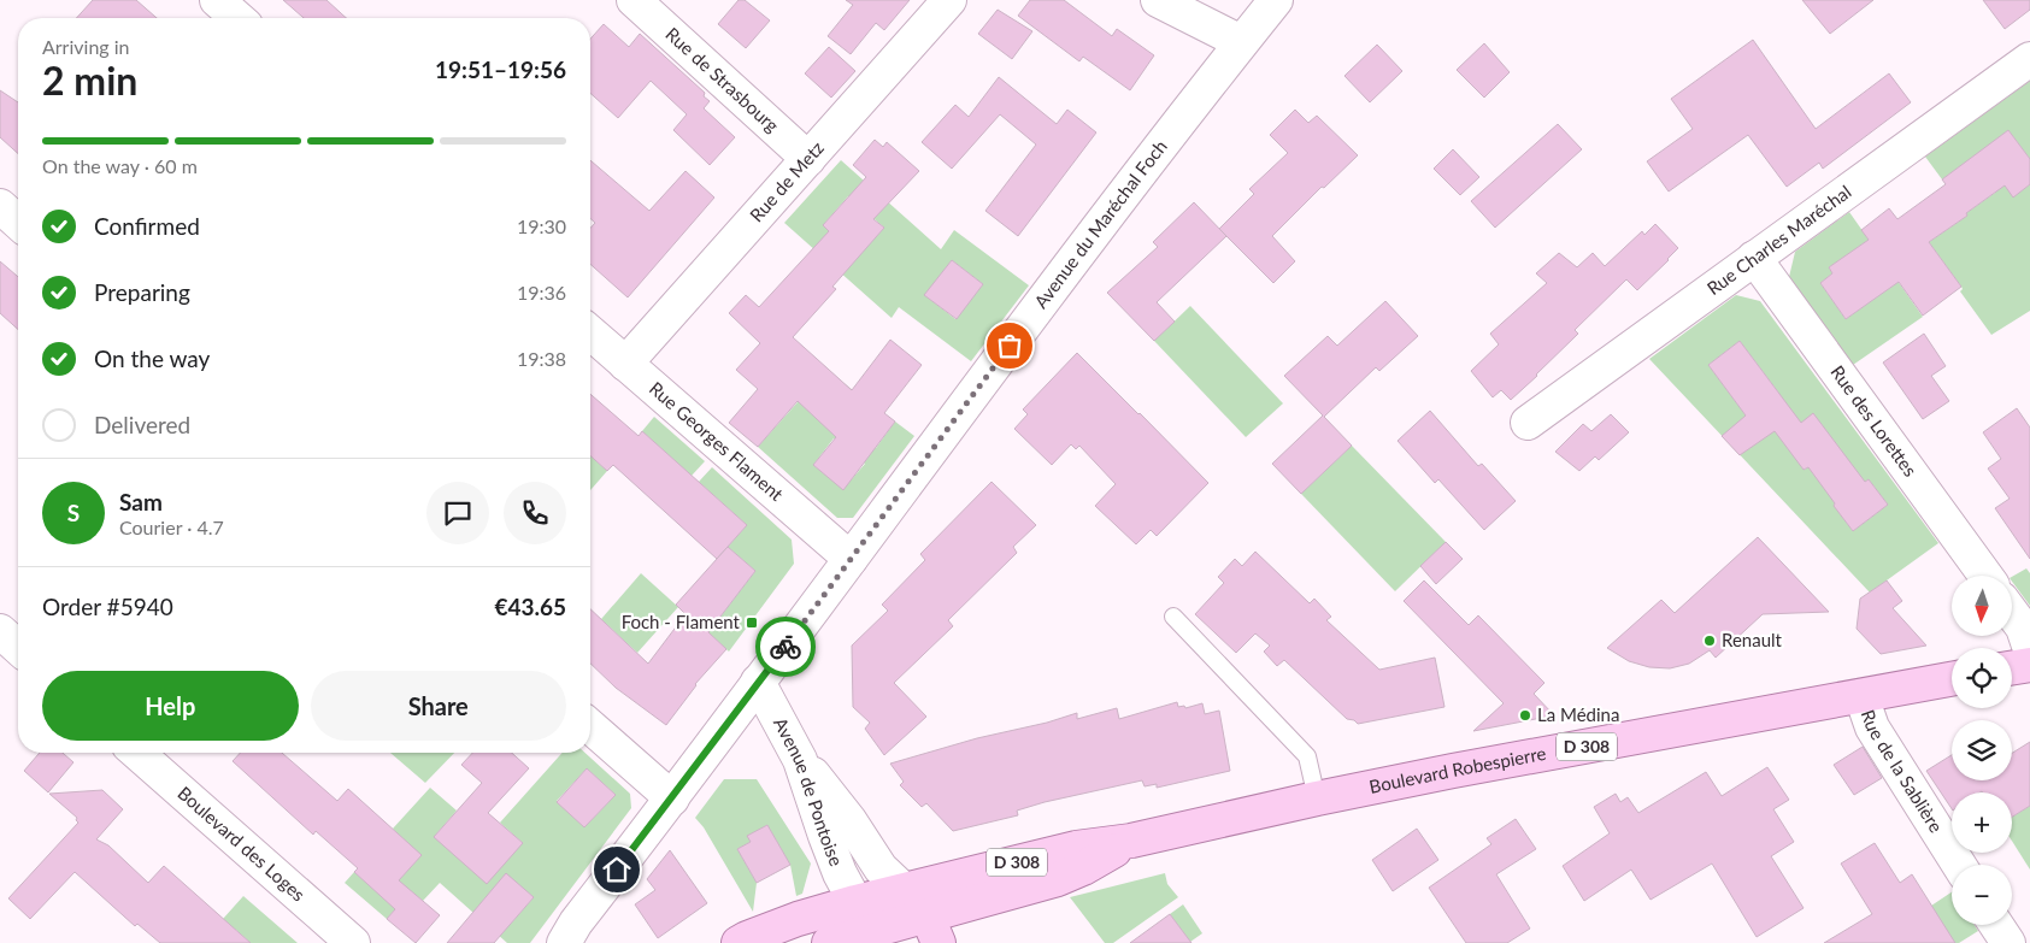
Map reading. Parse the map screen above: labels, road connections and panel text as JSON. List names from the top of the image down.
{
  "streets": {
    "main road": ["D 308", "Boulevard Robespierre"],
    "street": [
      "Rue de Strasbourg",
      "Rue de Metz",
      "Avenue du Maréchal Foch",
      "Rue Charles Maréchal",
      "Rue des Lorettes",
      "Rue Georges Flament",
      "Rue de la Sablière",
      "Avenue de Pontoise",
      "Boulevard des Loges"
    ]
  },
  "crossings": [
    ["Rue de Strasbourg", "Rue de Metz"],
    ["Rue de Metz", "Rue Georges Flament"],
    ["Avenue du Maréchal Foch", "Rue Georges Flament"],
    ["Avenue du Maréchal Foch", "Avenue de Pontoise"],
    ["Rue Charles Maréchal", "Rue des Lorettes"],
    ["Boulevard Robespierre", "Rue de la Sablière"],
    ["Boulevard Robespierre", "Avenue de Pontoise"]
  ],
  "places": {
    "transit": ["Foch - Flament"],
    "other": ["Renault", "La Médina"]
  },
  "north": "bottom",
  "page": {
    "heading": ["2 min", "Arriving in", "19:51–19:56"],
    "panel": [
      "Sam",
      "Courier · 4.7",
      "Order #5940",
      "€43.65"
    ],
    "bar": "On the way · 60 m",
    "list": [
      ["Confirmed", "19:30"],
      ["Preparing", "19:36"],
      ["On the way", "19:38"],
      "Delivered"
    ],
    "round": "S",
    "map_buttons": ["+", "−"],
    "buttons": ["Help", "Share"]
  }
}
